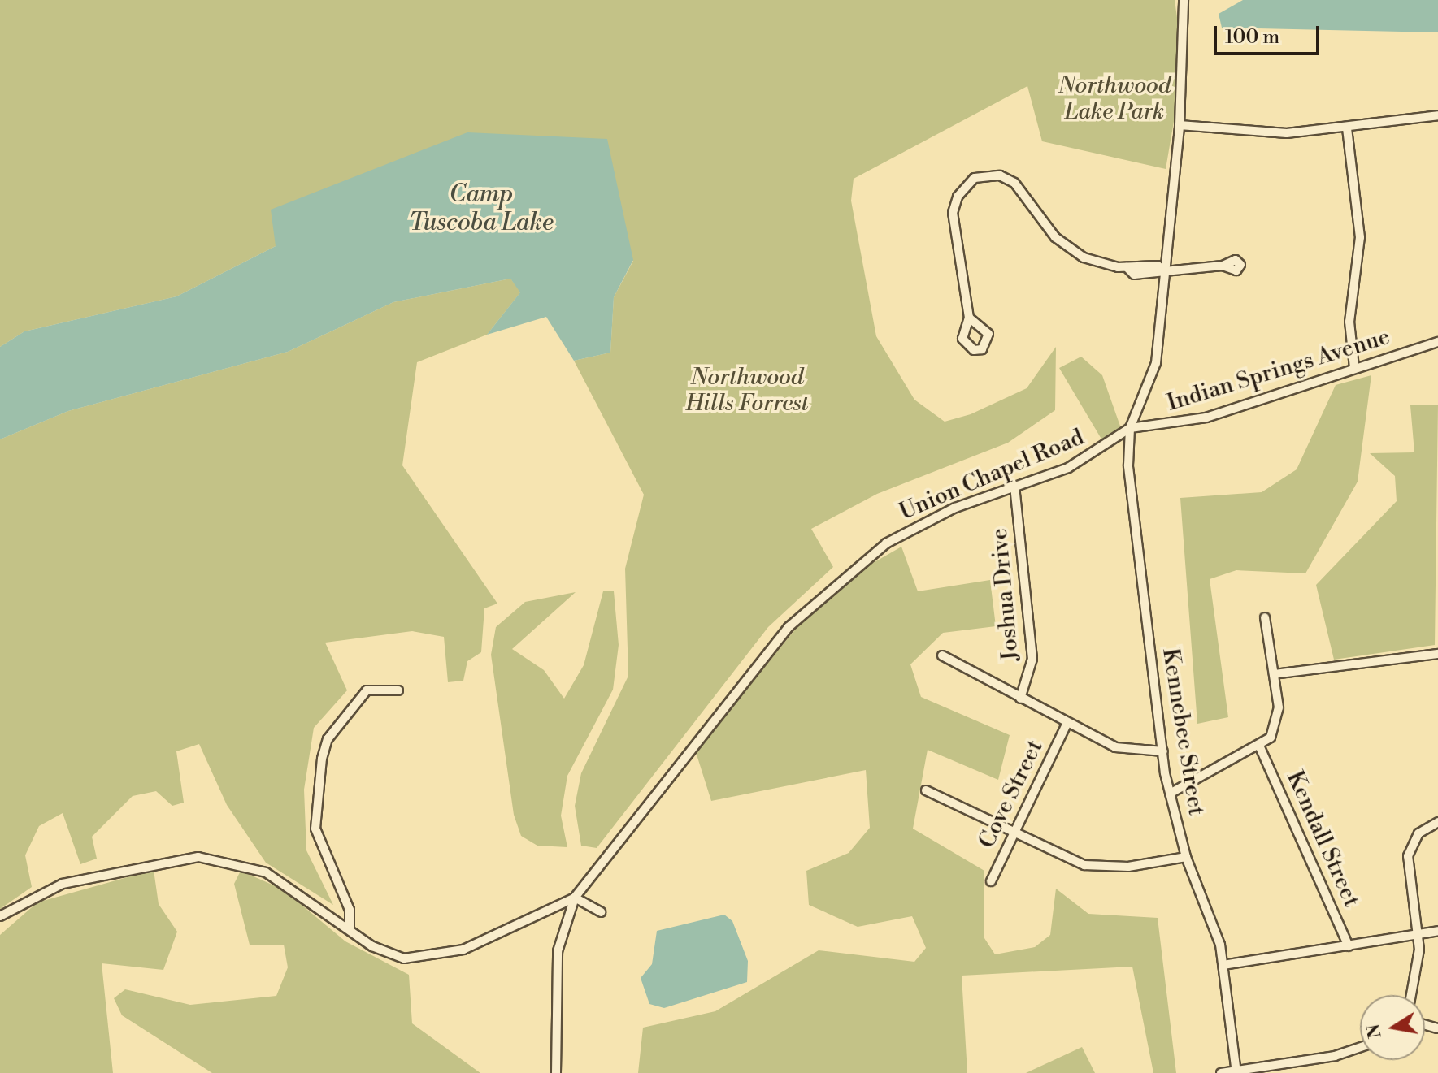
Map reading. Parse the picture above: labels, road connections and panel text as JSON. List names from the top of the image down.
{
  "streets": {
    "street": [
      "Indian Springs Avenue",
      "Union Chapel Road",
      "Joshua Drive",
      "Kennebec Street",
      "Cove Street",
      "Kendall Street"
    ]
  },
  "crossings": [
    ["Indian Springs Avenue", "Union Chapel Road"],
    ["Indian Springs Avenue", "Kennebec Street"],
    ["Union Chapel Road", "Joshua Drive"],
    ["Union Chapel Road", "Kennebec Street"]
  ],
  "water": ["Camp Tuscoba Lake"],
  "parks": ["Northwood Lake Park", "Northwood Hills Forrest"],
  "scale_bar": "100 m",
  "north": "left"
}
